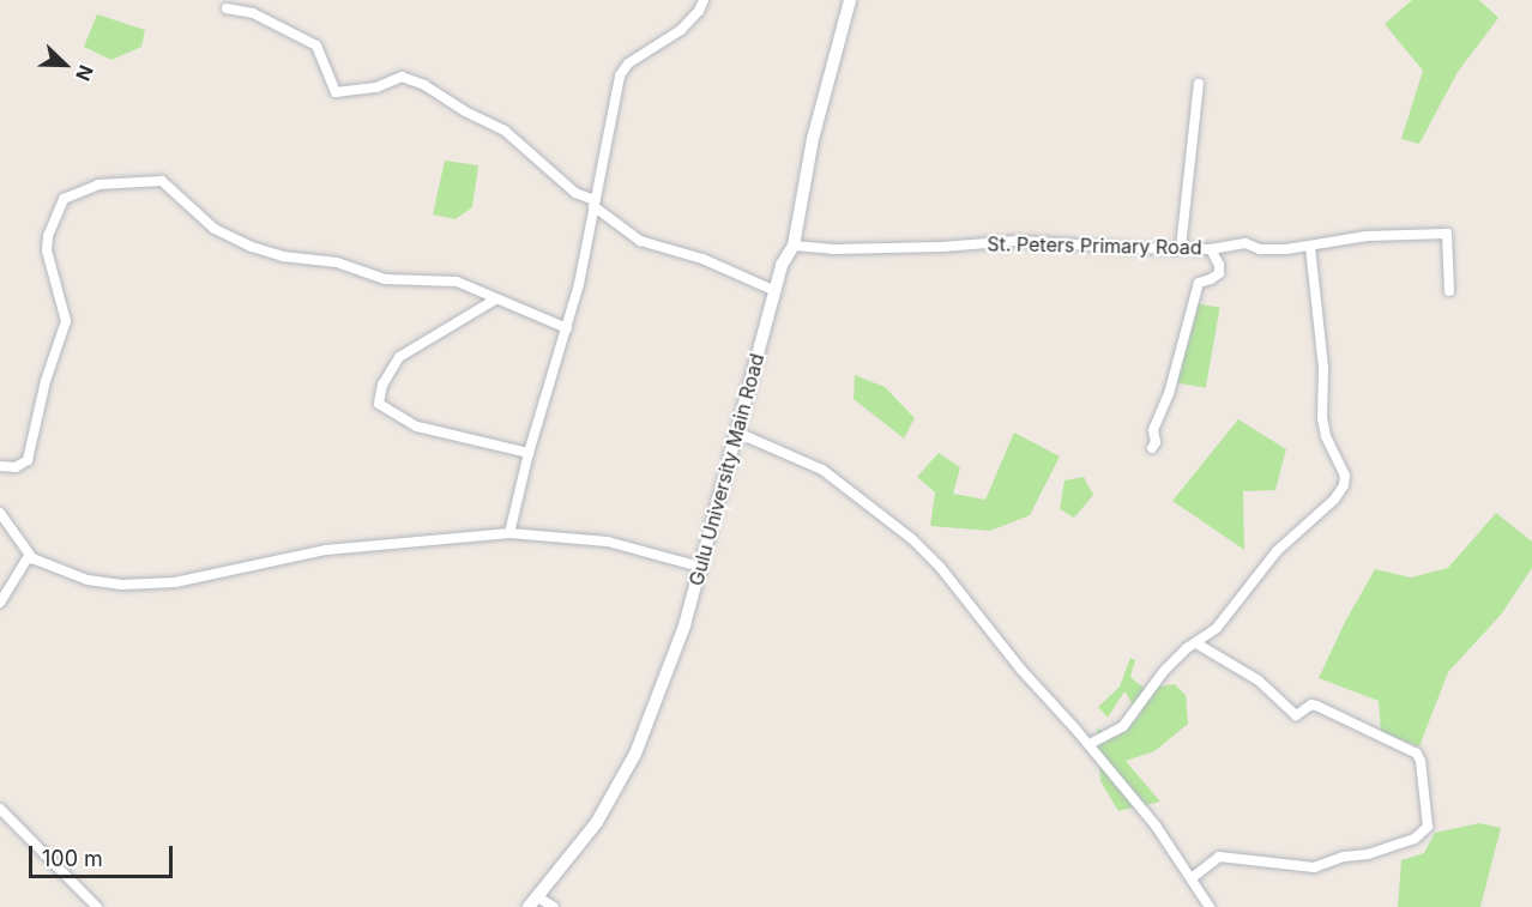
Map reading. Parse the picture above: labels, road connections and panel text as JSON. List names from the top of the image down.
{
  "streets": {
    "street": ["St. Peters Primary Road", "Gulu University Main Road"]
  },
  "crossings": [
    ["St. Peters Primary Road", "Gulu University Main Road"]
  ],
  "scale_bar": "100 m",
  "north": "bottom right"
}
